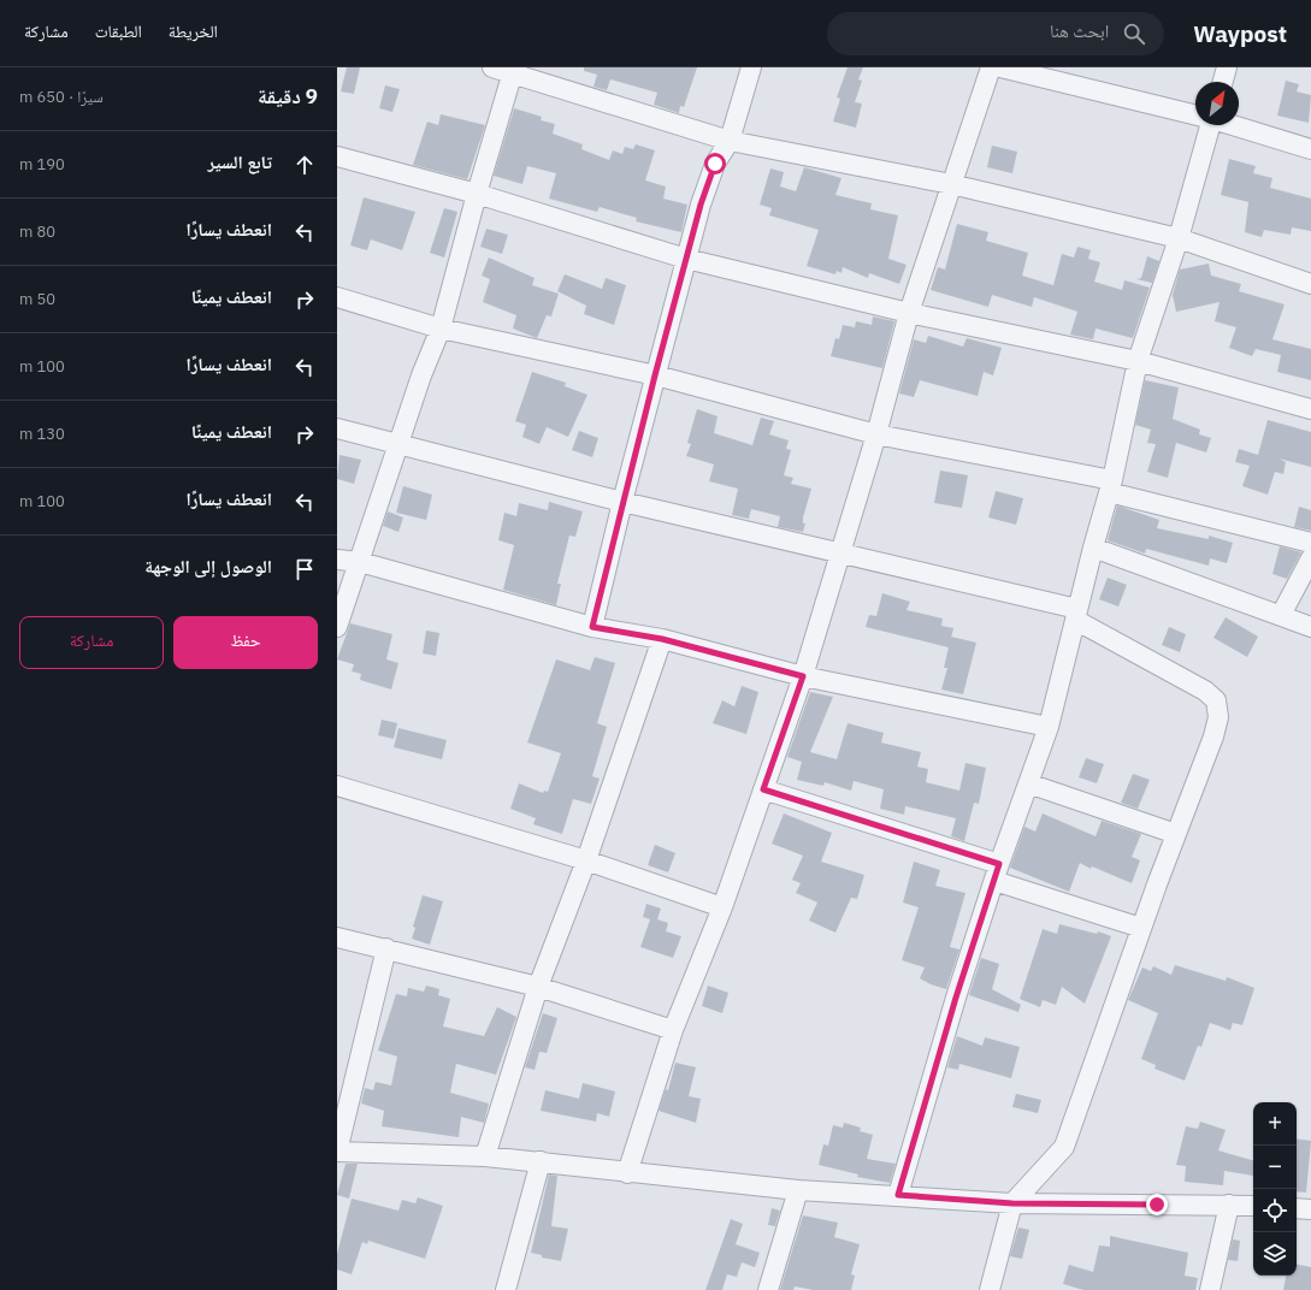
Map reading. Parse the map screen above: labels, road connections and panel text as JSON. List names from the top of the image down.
{
  "north": "top right",
  "page": {
    "header": "Waypost",
    "search": "ابحث هنا",
    "nav": ["الخريطة", "الطبقات", "مشاركة"],
    "heading": ["9 دقيقة", "سيرًا · 650 m"],
    "list": [
      ["تابع السير", "190 m"],
      ["انعطف يسارًا", "80 m"],
      ["انعطف يمينًا", "50 m"],
      ["انعطف يسارًا", "100 m"],
      ["انعطف يمينًا", "130 m"],
      ["انعطف يسارًا", "100 m"],
      "الوصول إلى الوجهة"
    ],
    "buttons": ["حفظ", "مشاركة"],
    "map_buttons": ["+", "−"]
  }
}
